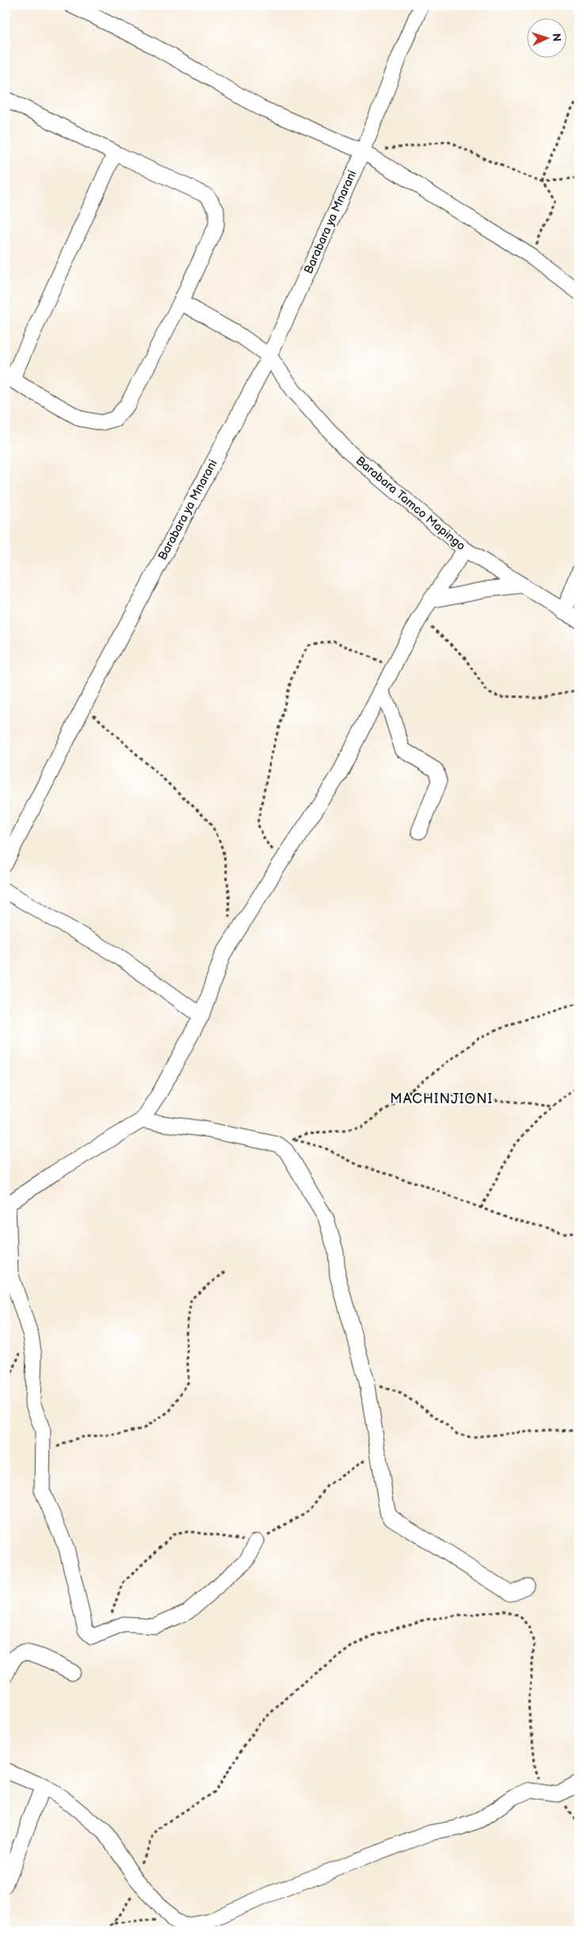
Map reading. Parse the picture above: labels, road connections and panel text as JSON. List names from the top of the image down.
{
  "streets": {
    "street": ["Barabara ya Mnarani", "Barabara Tamco Mapingo"]
  },
  "crossings": [
    ["Barabara ya Mnarani", "Barabara Tamco Mapingo"]
  ],
  "districts": ["MACHINJIONI"],
  "north": "right"
}
